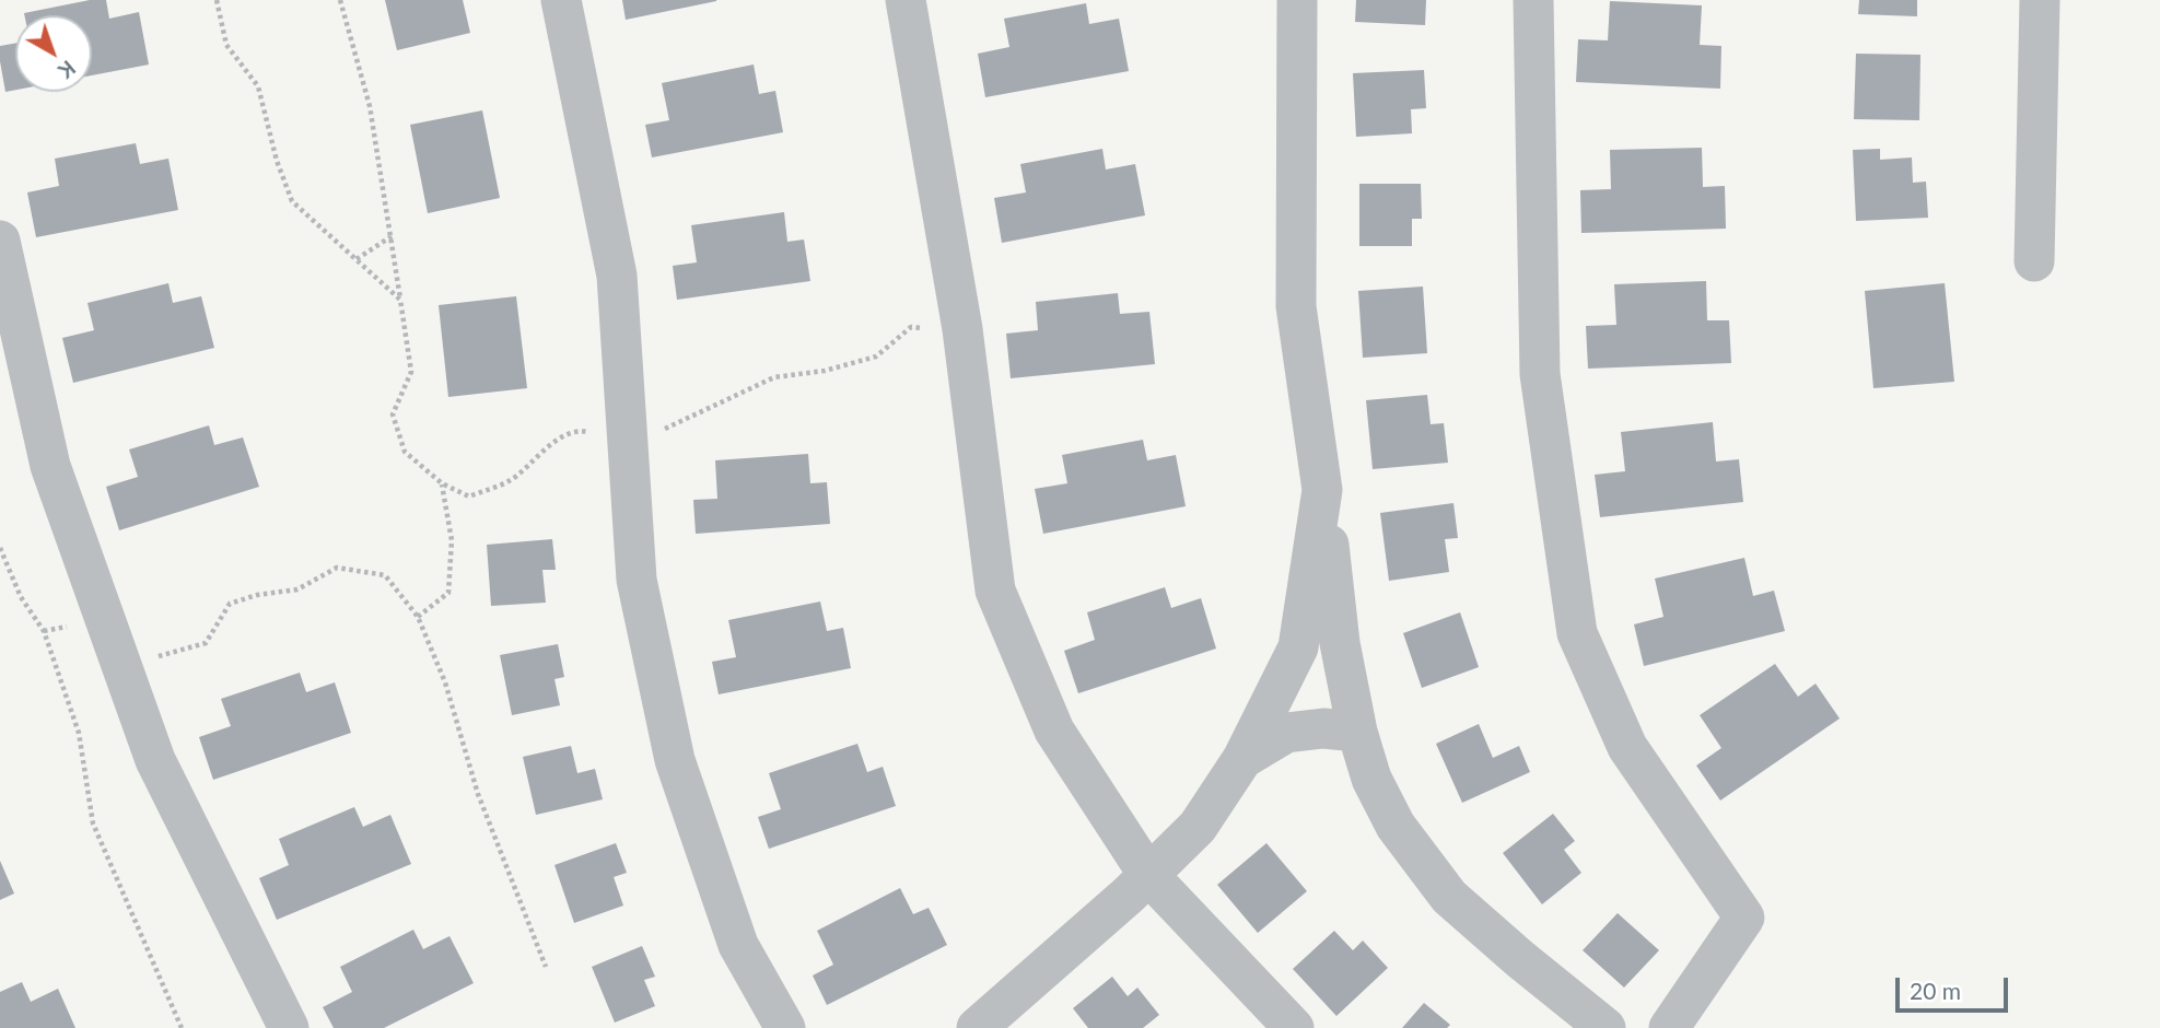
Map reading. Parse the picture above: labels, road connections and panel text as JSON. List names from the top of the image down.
{
  "scale_bar": "20 m",
  "north": "bottom right"
}
